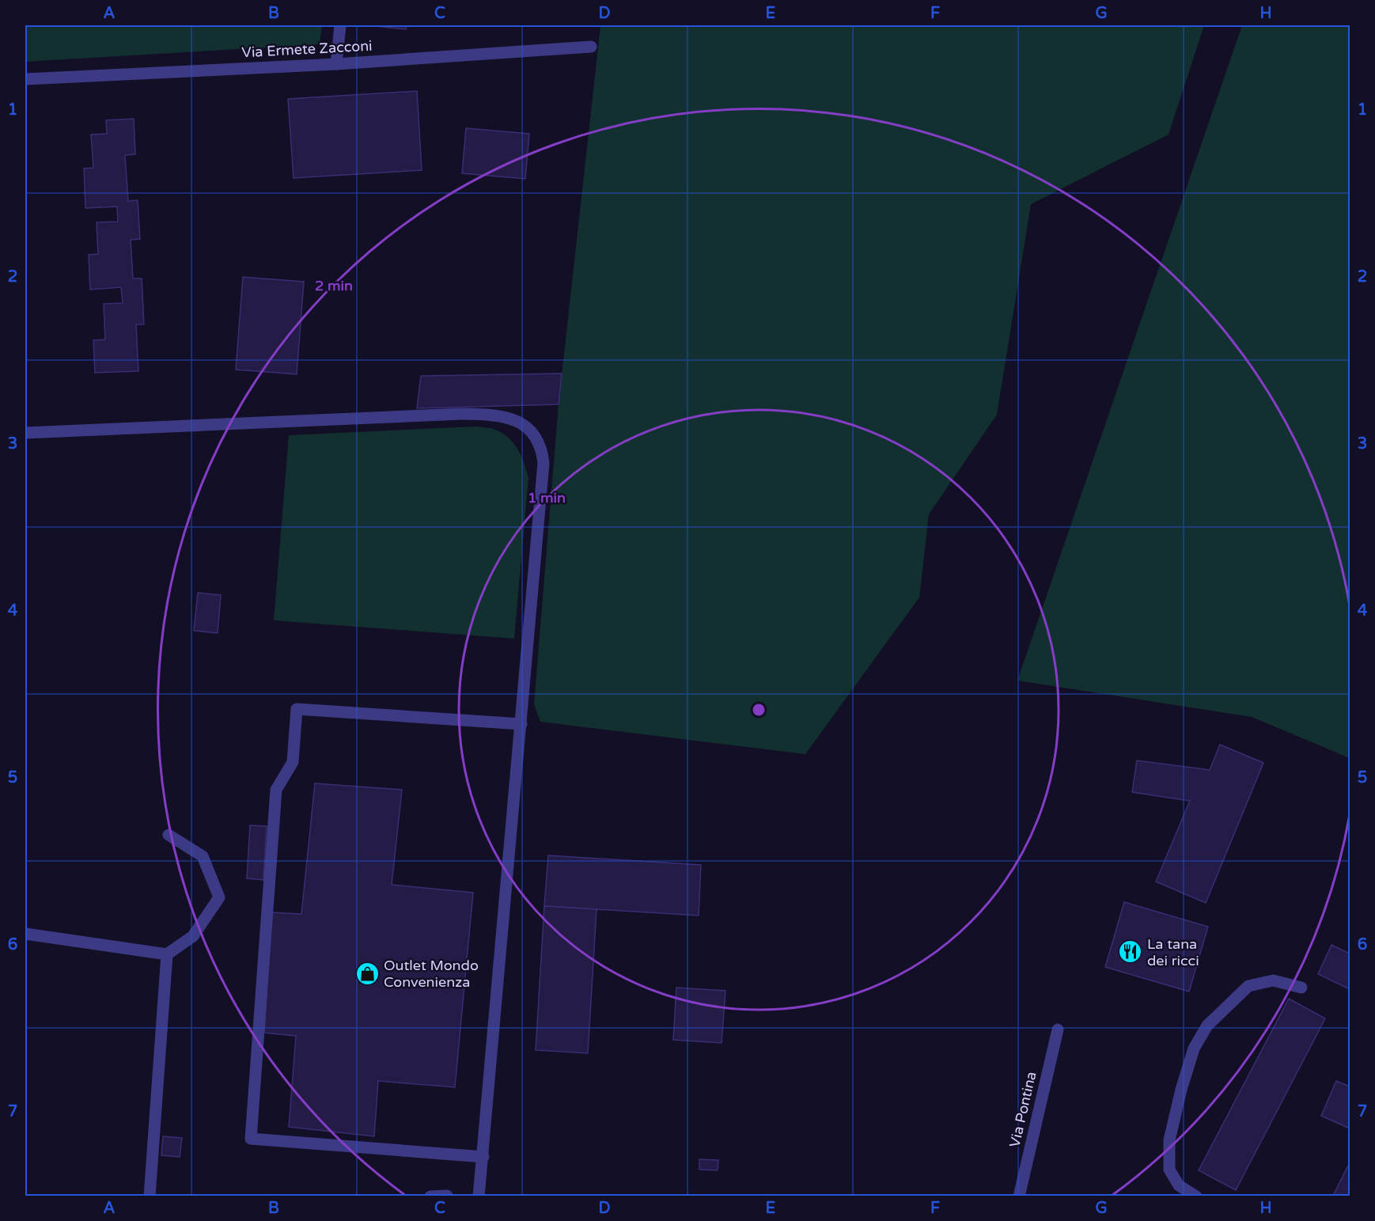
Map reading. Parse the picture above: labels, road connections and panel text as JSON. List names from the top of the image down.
{
  "streets": {
    "street": ["Via Ermete Zacconi", "Via Pontina"]
  },
  "places": {
    "restaurant": ["La tana dei ricci"],
    "shop": ["Outlet Mondo Convenienza"]
  },
  "grid": {
    "columns": [
      "A",
      "B",
      "C",
      "D",
      "E",
      "F",
      "G",
      "H"
    ],
    "rows": [
      "1",
      "2",
      "3",
      "4",
      "5",
      "6",
      "7"
    ]
  },
  "rings": ["2 min", "1 min"]
}
